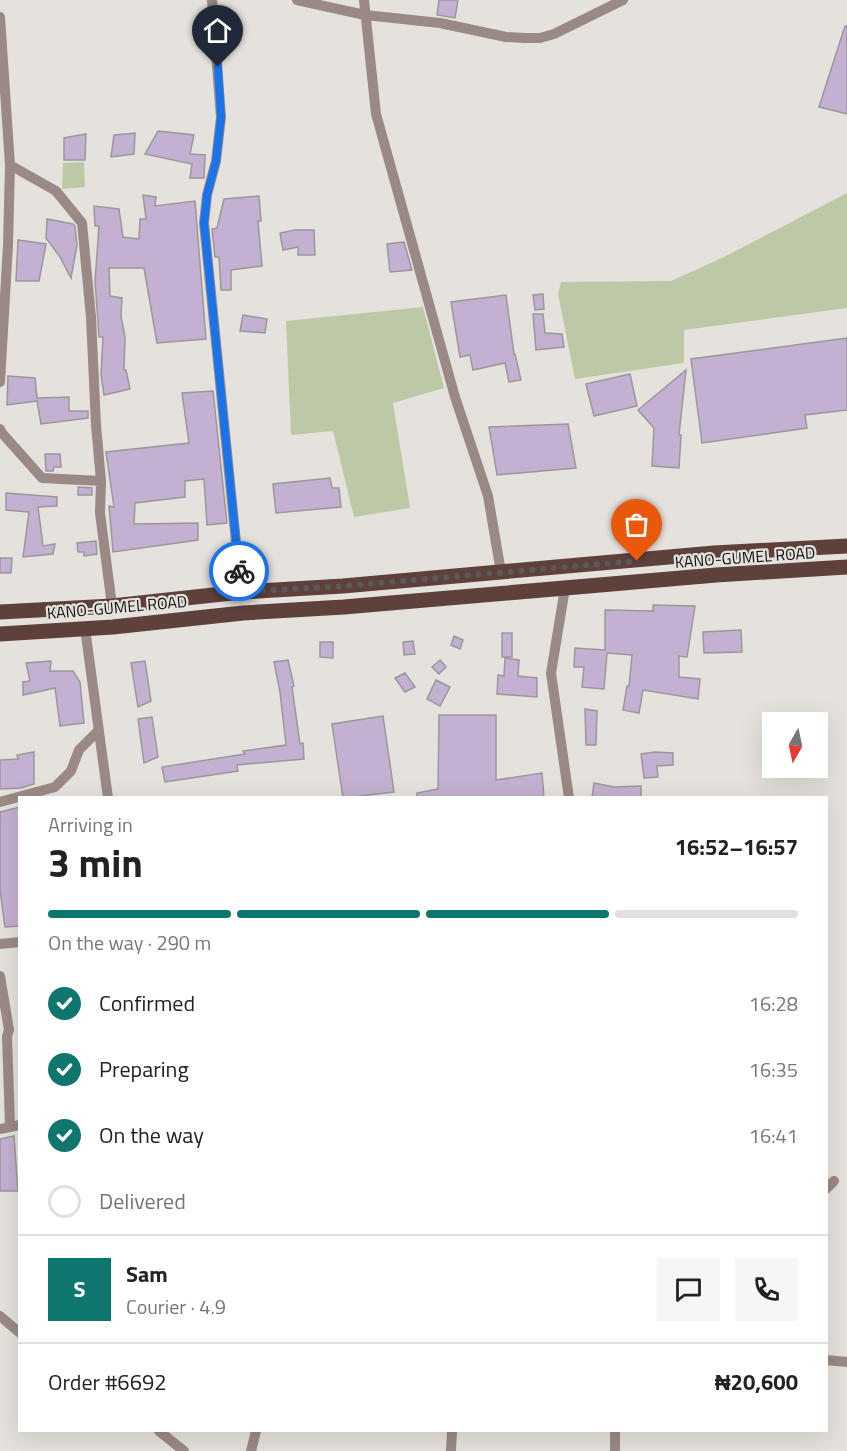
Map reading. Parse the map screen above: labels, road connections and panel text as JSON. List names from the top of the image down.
{
  "streets": {
    "main road": ["KANO-GUMEL ROAD"]
  },
  "north": "bottom",
  "page": {
    "heading": ["3 min", "Arriving in", "16:52–16:57"],
    "panel": [
      "Sam",
      "Courier · 4.9",
      "Order #6692",
      "₦20,600"
    ],
    "bar": "On the way · 290 m",
    "list": [
      ["Confirmed", "16:28"],
      ["Preparing", "16:35"],
      ["On the way", "16:41"],
      "Delivered"
    ],
    "round": "S"
  }
}
